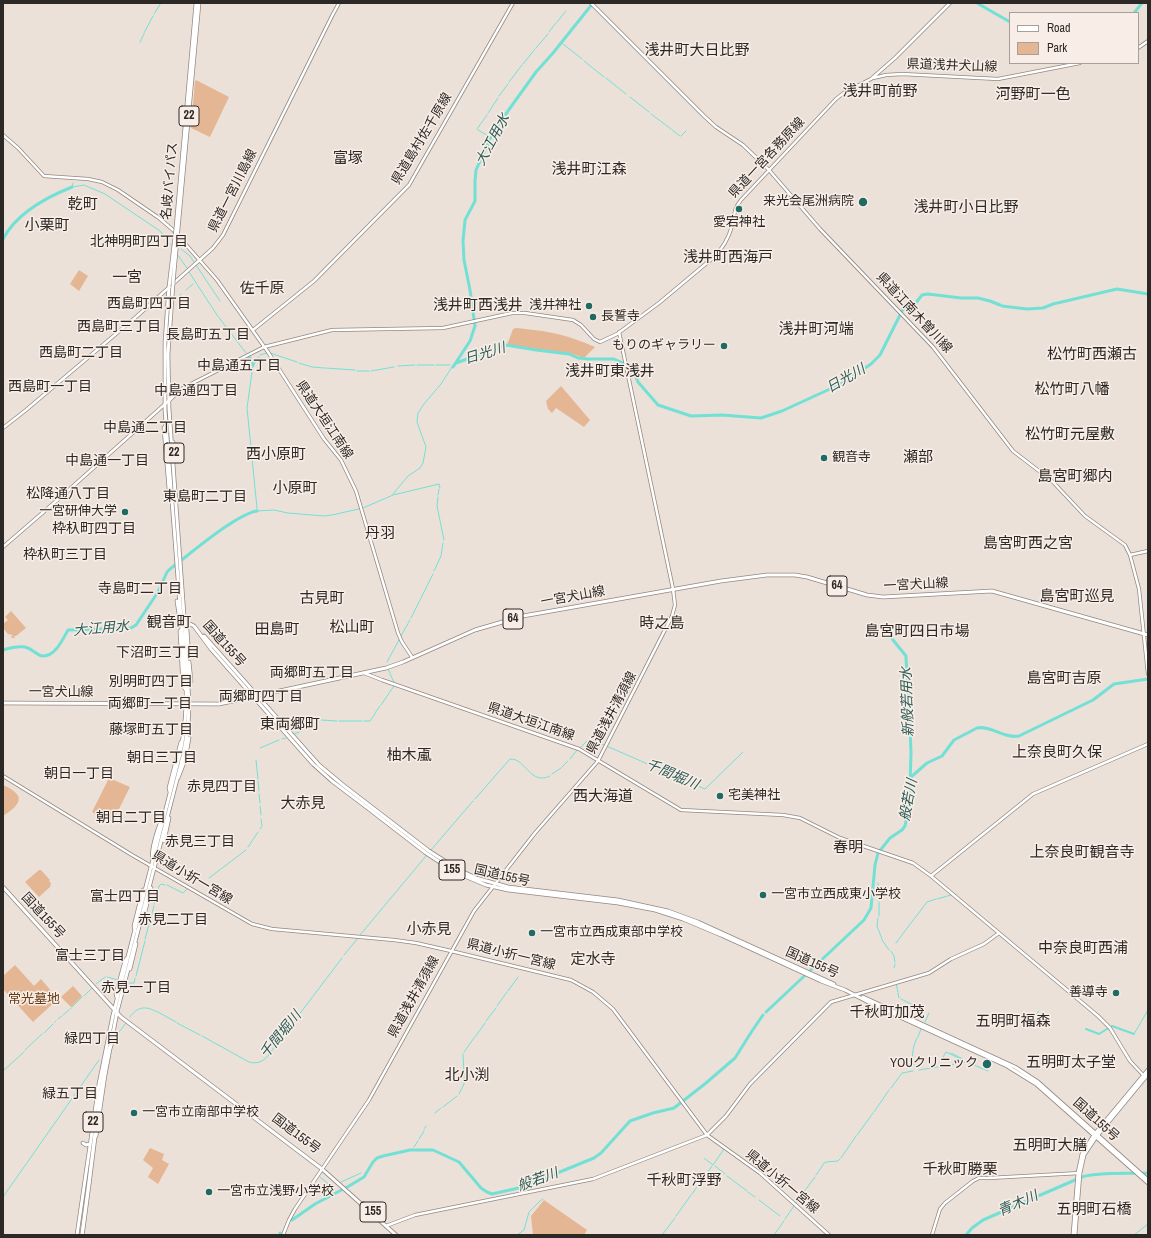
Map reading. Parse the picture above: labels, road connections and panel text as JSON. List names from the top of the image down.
{
  "streets": {
    "main road": [
      "県道浅井犬山線",
      "22",
      "県道島村佐千原線",
      "県道一宮各務原線",
      "名岐バイパス",
      "県道一宮川島線",
      "県道江南木曽川線",
      "県道大垣江南線",
      "一宮犬山線",
      "64",
      "国道155号",
      "県道浅井清須線",
      "155",
      "県道小折一宮線"
    ]
  },
  "crossings": [
    ["県道浅井犬山線", "県道一宮各務原線"],
    ["22", "名岐バイパス"],
    ["22", "国道155号"],
    ["県道島村佐千原線", "県道大垣江南線"],
    ["県道一宮各務原線", "名岐バイパス"],
    ["県道一宮各務原線", "県道江南木曽川線"],
    ["県道一宮各務原線", "県道大垣江南線"],
    ["県道一宮各務原線", "県道浅井清須線"],
    ["名岐バイパス", "県道一宮川島線"],
    ["名岐バイパス", "一宮犬山線"],
    ["名岐バイパス", "国道155号"],
    ["名岐バイパス", "県道小折一宮線"],
    ["県道一宮川島線", "県道大垣江南線"],
    ["県道江南木曽川線", "一宮犬山線"],
    ["県道大垣江南線", "一宮犬山線"],
    ["県道大垣江南線", "県道浅井清須線"],
    ["一宮犬山線", "国道155号"],
    ["一宮犬山線", "県道浅井清須線"],
    ["国道155号", "県道浅井清須線"],
    ["県道浅井清須線", "県道小折一宮線"]
  ],
  "districts": [
    "浅井町大日比野",
    "浅井町前野",
    "河野町一色",
    "富塚",
    "浅井町江森",
    "乾町",
    "浅井町小日比野",
    "小栗町",
    "北神明町四丁目",
    "浅井町西海戸",
    "一宮",
    "佐千原",
    "西島町四丁目",
    "浅井町西浅井",
    "西島町三丁目",
    "浅井町河端",
    "長島町五丁目",
    "西島町二丁目",
    "松竹町西瀬古",
    "中島通五丁目",
    "浅井町東浅井",
    "西島町一丁目",
    "松竹町八幡",
    "中島通四丁目",
    "中島通二丁目",
    "松竹町元屋敷",
    "西小原町",
    "瀬部",
    "中島通一丁目",
    "島宮町郷内",
    "小原町",
    "松降通八丁目",
    "東島町二丁目",
    "枠杁町四丁目",
    "丹羽",
    "島宮町西之宮",
    "枠杁町三丁目",
    "寺島町二丁目",
    "島宮町巡見",
    "古見町",
    "観音町",
    "時之島",
    "松山町",
    "田島町",
    "島宮町四日市場",
    "下沼町三丁目",
    "両郷町五丁目",
    "島宮町吉原",
    "別明町四丁目",
    "両郷町四丁目",
    "両郷町一丁目",
    "東両郷町",
    "藤塚町五丁目",
    "上奈良町久保",
    "柚木颪",
    "朝日三丁目",
    "朝日一丁目",
    "赤見四丁目",
    "西大海道",
    "大赤見",
    "朝日二丁目",
    "赤見三丁目",
    "春明",
    "上奈良町観音寺",
    "富士四丁目",
    "赤見二丁目",
    "小赤見",
    "中奈良町西浦",
    "富士三丁目",
    "定水寺",
    "赤見一丁目",
    "千秋町加茂",
    "五明町福森",
    "緑四丁目",
    "五明町太子堂",
    "北小渕",
    "緑五丁目",
    "五明町大膳",
    "千秋町勝栗",
    "千秋町浮野",
    "五明町石橋"
  ],
  "water": [
    "大江用水",
    "日光川",
    "新般若用水",
    "千間堀川",
    "般若川",
    "青木川"
  ],
  "parks": ["常光墓地"],
  "places": [
    "来光会尾洲病院",
    "愛宕神社",
    "浅井神社",
    "長誓寺",
    "もりのギャラリー",
    "観音寺",
    "一宮研伸大学",
    "宅美神社",
    "一宮市立西成東小学校",
    "一宮市立西成東部中学校",
    "善導寺",
    "YOUクリニック",
    "一宮市立南部中学校",
    "一宮市立浅野小学校"
  ],
  "legend": ["Road", "Park"]
}
